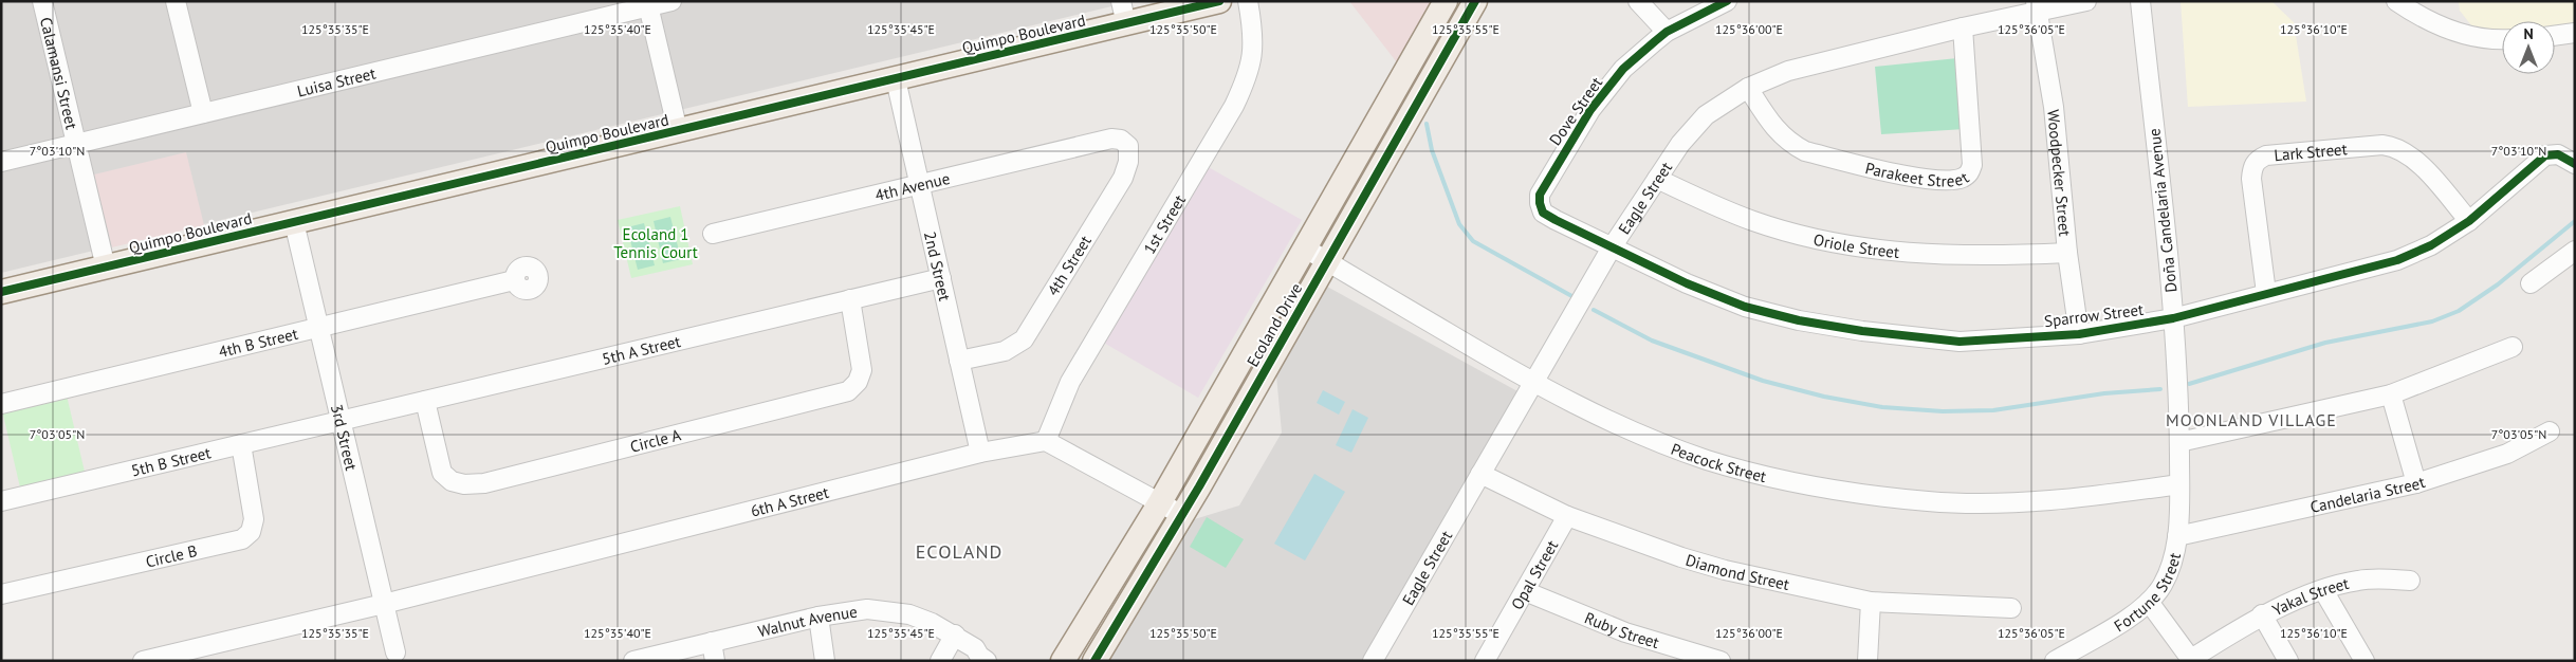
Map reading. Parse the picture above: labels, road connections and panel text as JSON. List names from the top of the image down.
{
  "streets": {
    "main road": ["Quimpo Boulevard", "Ecoland Drive"],
    "street": [
      "Calamansi Street",
      "Luisa Street",
      "Dove Street",
      "Lark Street",
      "Parakeet Street",
      "Woodpecker Street",
      "4th Avenue",
      "Eagle Street",
      "Doña Candelaria Avenue",
      "1st Street",
      "Oriole Street",
      "2nd Street",
      "4th Street",
      "Sparrow Street",
      "4th B Street",
      "5th A Street",
      "3rd Street",
      "Circle A",
      "5th B Street",
      "Peacock Street",
      "Candelaria Street",
      "6th A Street",
      "Circle B",
      "Diamond Street",
      "Opal Street",
      "Fortune Street",
      "Yakal Street",
      "Walnut Avenue",
      "Ruby Street"
    ]
  },
  "crossings": [
    ["Quimpo Boulevard", "Calamansi Street"],
    ["Quimpo Boulevard", "2nd Street"],
    ["Quimpo Boulevard", "3rd Street"],
    ["Calamansi Street", "Luisa Street"],
    ["Dove Street", "Eagle Street"],
    ["Dove Street", "Sparrow Street"],
    ["Lark Street", "Sparrow Street"],
    ["Parakeet Street", "Eagle Street"],
    ["Woodpecker Street", "Eagle Street"],
    ["Woodpecker Street", "Oriole Street"],
    ["Woodpecker Street", "Sparrow Street"],
    ["4th Avenue", "2nd Street"],
    ["4th Avenue", "4th Street"],
    ["Eagle Street", "Oriole Street"],
    ["Eagle Street", "Sparrow Street"],
    ["Eagle Street", "Peacock Street"],
    ["Eagle Street", "Diamond Street"],
    ["Doña Candelaria Avenue", "Sparrow Street"],
    ["Doña Candelaria Avenue", "Peacock Street"],
    ["Doña Candelaria Avenue", "Fortune Street"],
    ["1st Street", "6th A Street"],
    ["2nd Street", "4th Street"],
    ["2nd Street", "5th A Street"],
    ["2nd Street", "6th A Street"],
    ["Ecoland Drive", "Peacock Street"],
    ["4th B Street", "3rd Street"],
    ["5th A Street", "3rd Street"],
    ["5th A Street", "Circle A"],
    ["5th A Street", "5th B Street"],
    ["3rd Street", "5th B Street"],
    ["3rd Street", "6th A Street"],
    ["5th B Street", "Circle B"],
    ["Peacock Street", "Fortune Street"],
    ["Candelaria Street", "Fortune Street"],
    ["Diamond Street", "Opal Street"],
    ["Opal Street", "Ruby Street"]
  ],
  "districts": ["MOONLAND VILLAGE", "ECOLAND"],
  "parks": ["Ecoland 1 Tennis Court"],
  "north": "top",
  "coordinates": [
    "125°35'35\"E",
    "125°35'40\"E",
    "125°35'45\"E",
    "125°35'50\"E",
    "125°35'55\"E",
    "125°36'00\"E",
    "125°36'05\"E",
    "125°36'10\"E",
    "7°03'10\"N",
    "7°03'05\"N"
  ]
}
